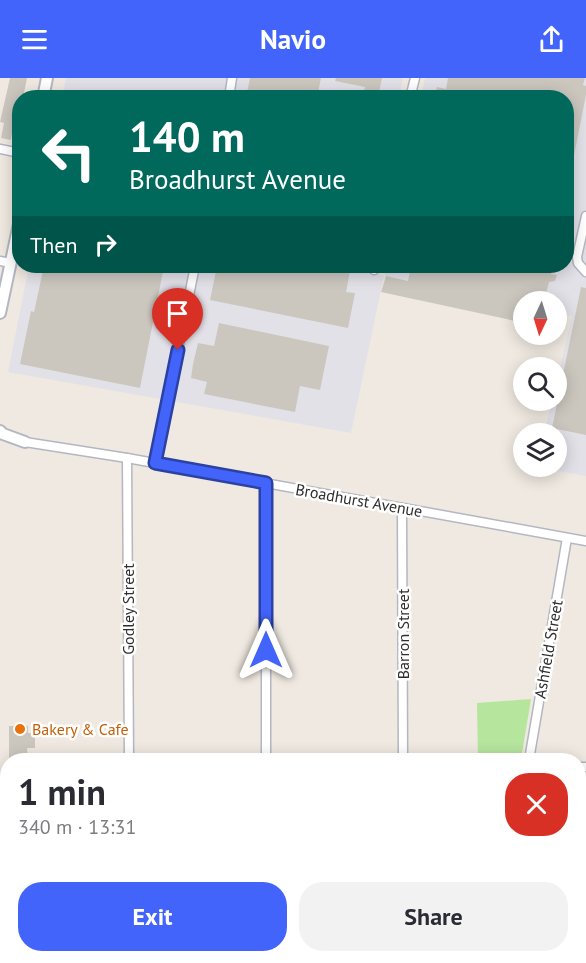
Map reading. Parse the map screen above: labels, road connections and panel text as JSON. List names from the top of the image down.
{
  "streets": {
    "street": [
      "Broadhurst Avenue",
      "Godley Street",
      "Barron Street",
      "Ashfield Street"
    ]
  },
  "crossings": [
    ["Broadhurst Avenue", "Godley Street"],
    ["Broadhurst Avenue", "Barron Street"],
    ["Broadhurst Avenue", "Ashfield Street"]
  ],
  "places": ["Bakery & Cafe"],
  "north": "bottom",
  "page": {
    "header": "Navio",
    "turn": ["140 m", "Broadhurst Avenue"],
    "then": "Then",
    "heading": ["1 min", "340 m · 13:31"],
    "buttons": ["Exit", "Share"]
  }
}
